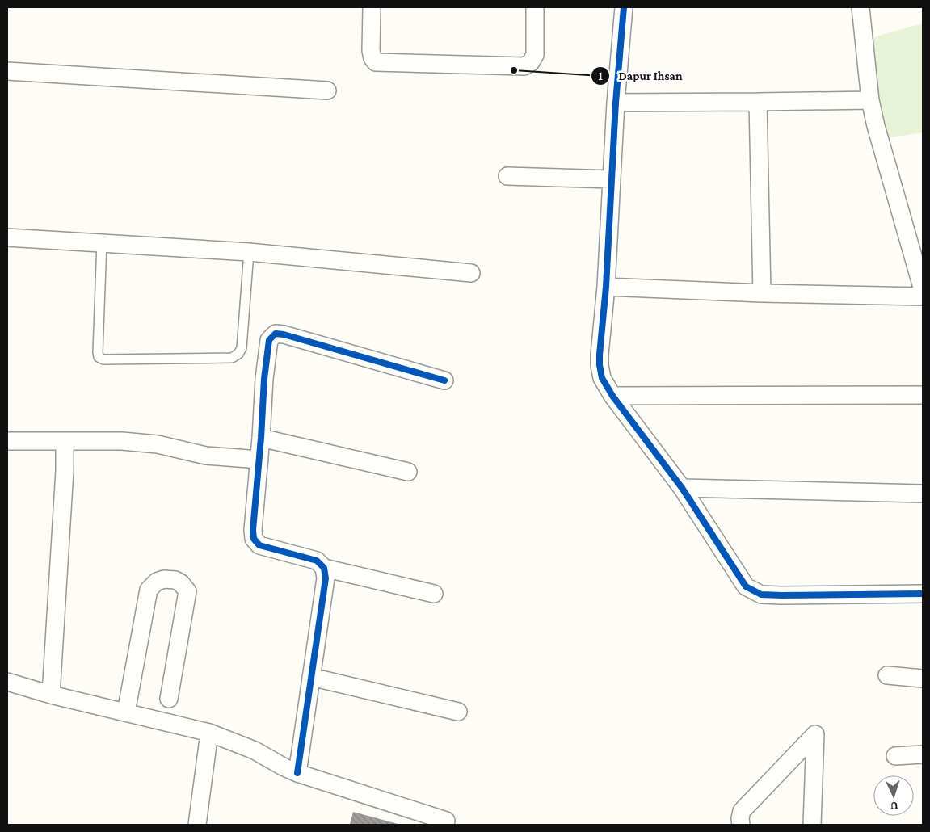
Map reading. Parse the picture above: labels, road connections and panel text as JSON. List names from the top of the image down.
{
  "places": ["Dapur Ihsan"],
  "north": "bottom"
}
